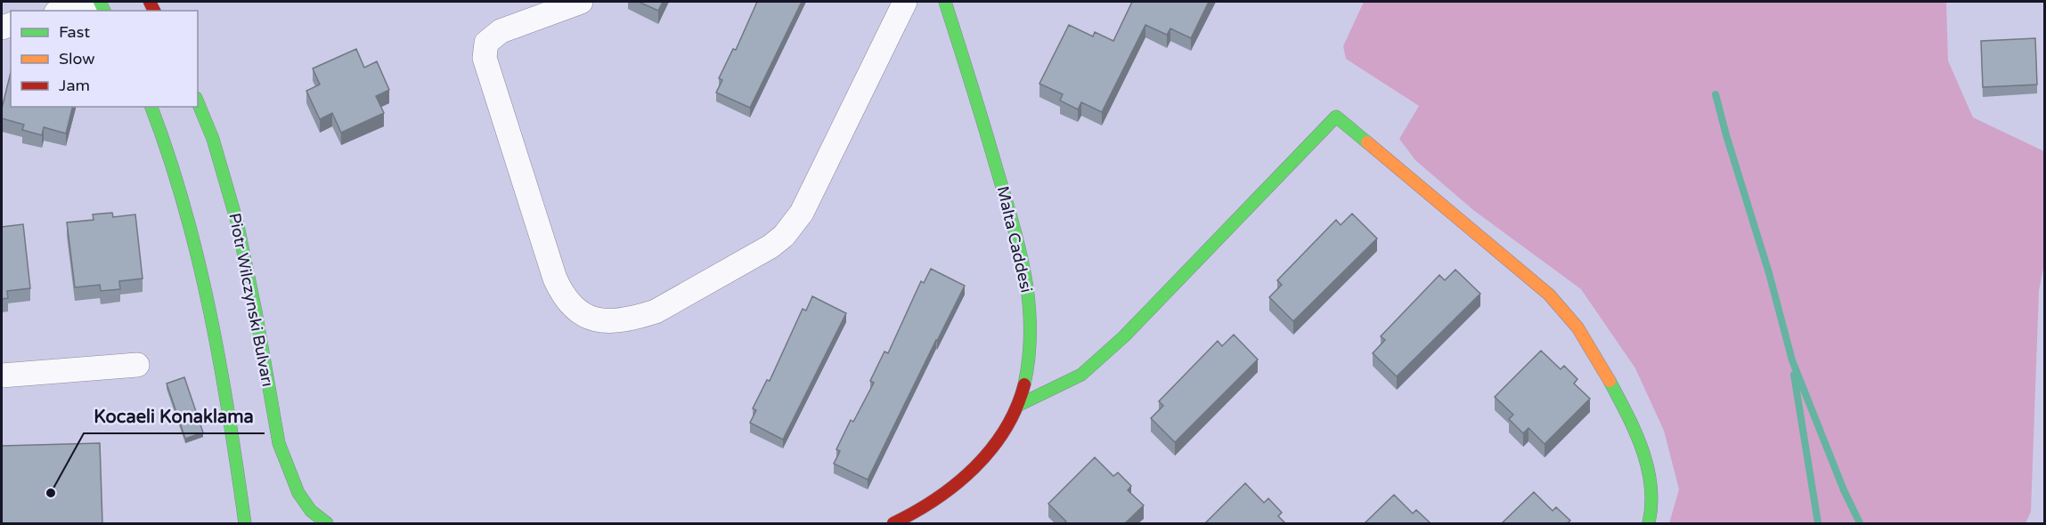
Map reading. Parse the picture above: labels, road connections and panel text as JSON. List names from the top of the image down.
{
  "streets": {
    "main road": ["Malta Caddesi", "Piotr Wilczynski Bulvarı"]
  },
  "places": ["Kocaeli Konaklama"],
  "legend": ["Fast", "Slow", "Jam"]
}
